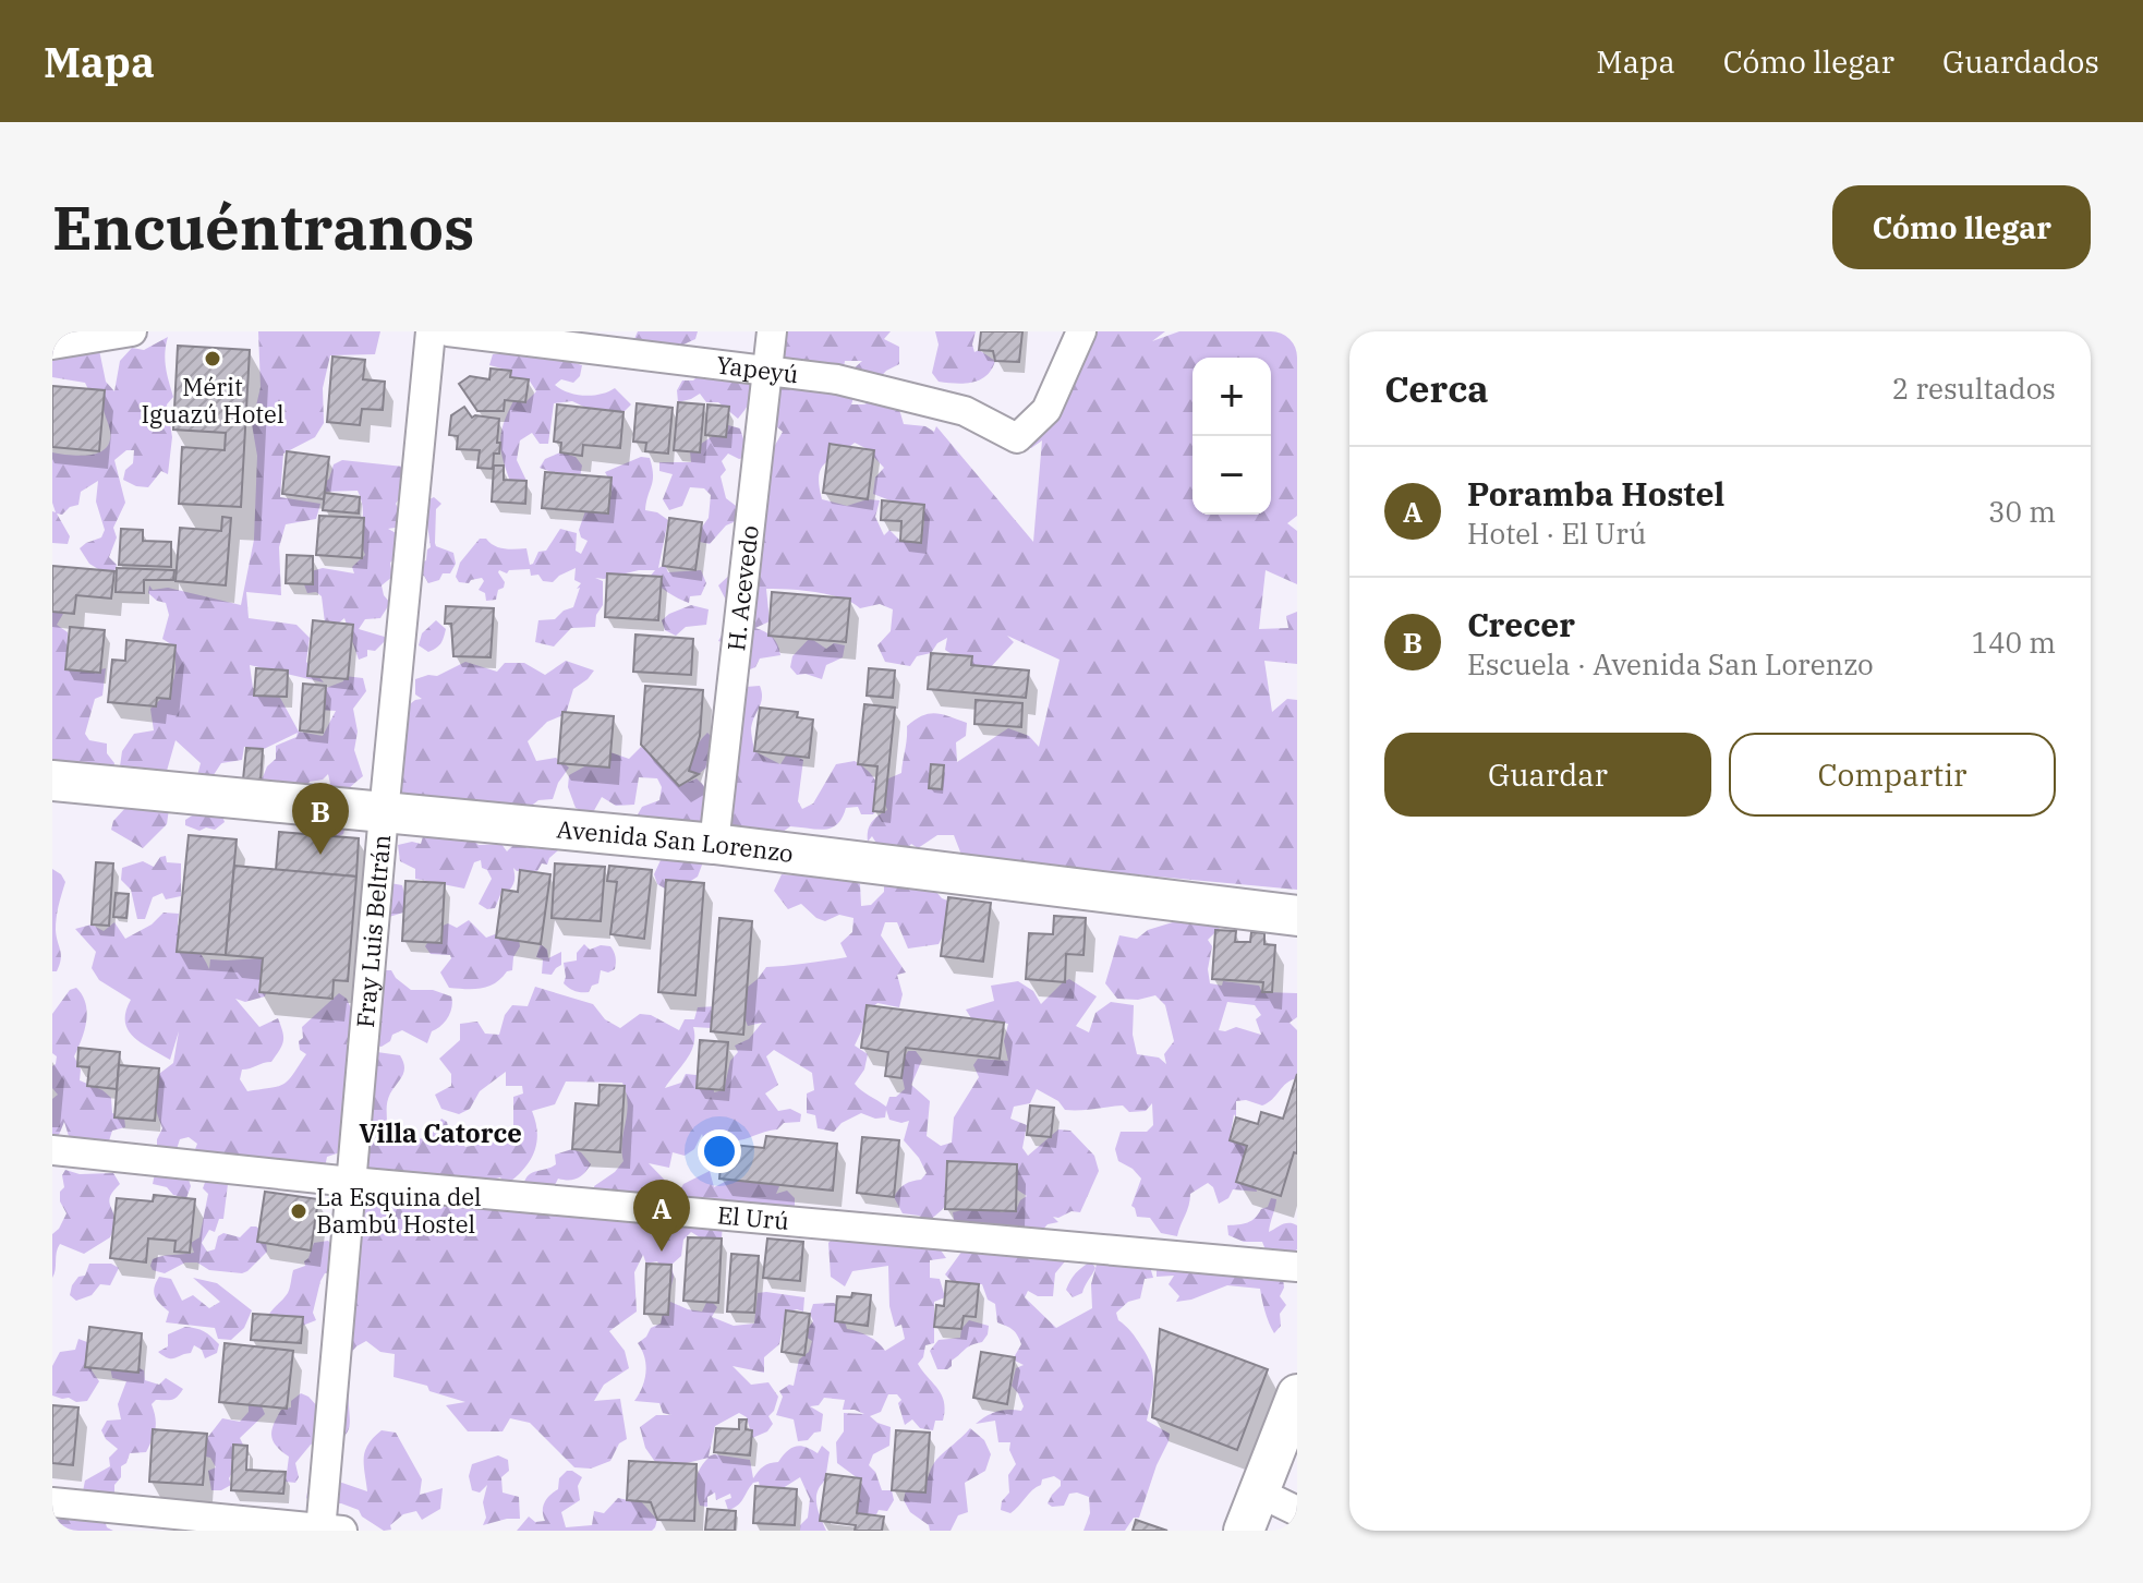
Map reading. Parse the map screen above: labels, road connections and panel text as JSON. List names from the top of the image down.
{
  "streets": {
    "street": [
      "Yapeyú",
      "H. Acevedo",
      "Avenida San Lorenzo",
      "Fray Luis Beltrán",
      "El Urú"
    ]
  },
  "crossings": [
    ["Yapeyú", "H. Acevedo"],
    ["H. Acevedo", "Avenida San Lorenzo"],
    ["Avenida San Lorenzo", "Fray Luis Beltrán"],
    ["Fray Luis Beltrán", "El Urú"]
  ],
  "districts": ["Villa Catorce"],
  "places": ["Mérit Iguazú Hotel", "La Esquina del Bambú Hostel"],
  "page": {
    "header": "Mapa",
    "nav": ["Mapa", "Cómo llegar", "Guardados"],
    "buttons": [
      "Cómo llegar",
      ["Guardar", "Compartir"]
    ],
    "title": "Encuéntranos",
    "heading": ["Cerca", "2 resultados"],
    "map_buttons": ["+", "−"],
    "list": [
      {
        "mark": "A",
        "name": "Poramba Hostel",
        "note": "Hotel · El Urú",
        "value": "30 m"
      },
      {
        "mark": "B",
        "name": "Crecer",
        "note": "Escuela · Avenida San Lorenzo",
        "value": "140 m"
      }
    ],
    "pins": ["B", "A"]
  }
}
